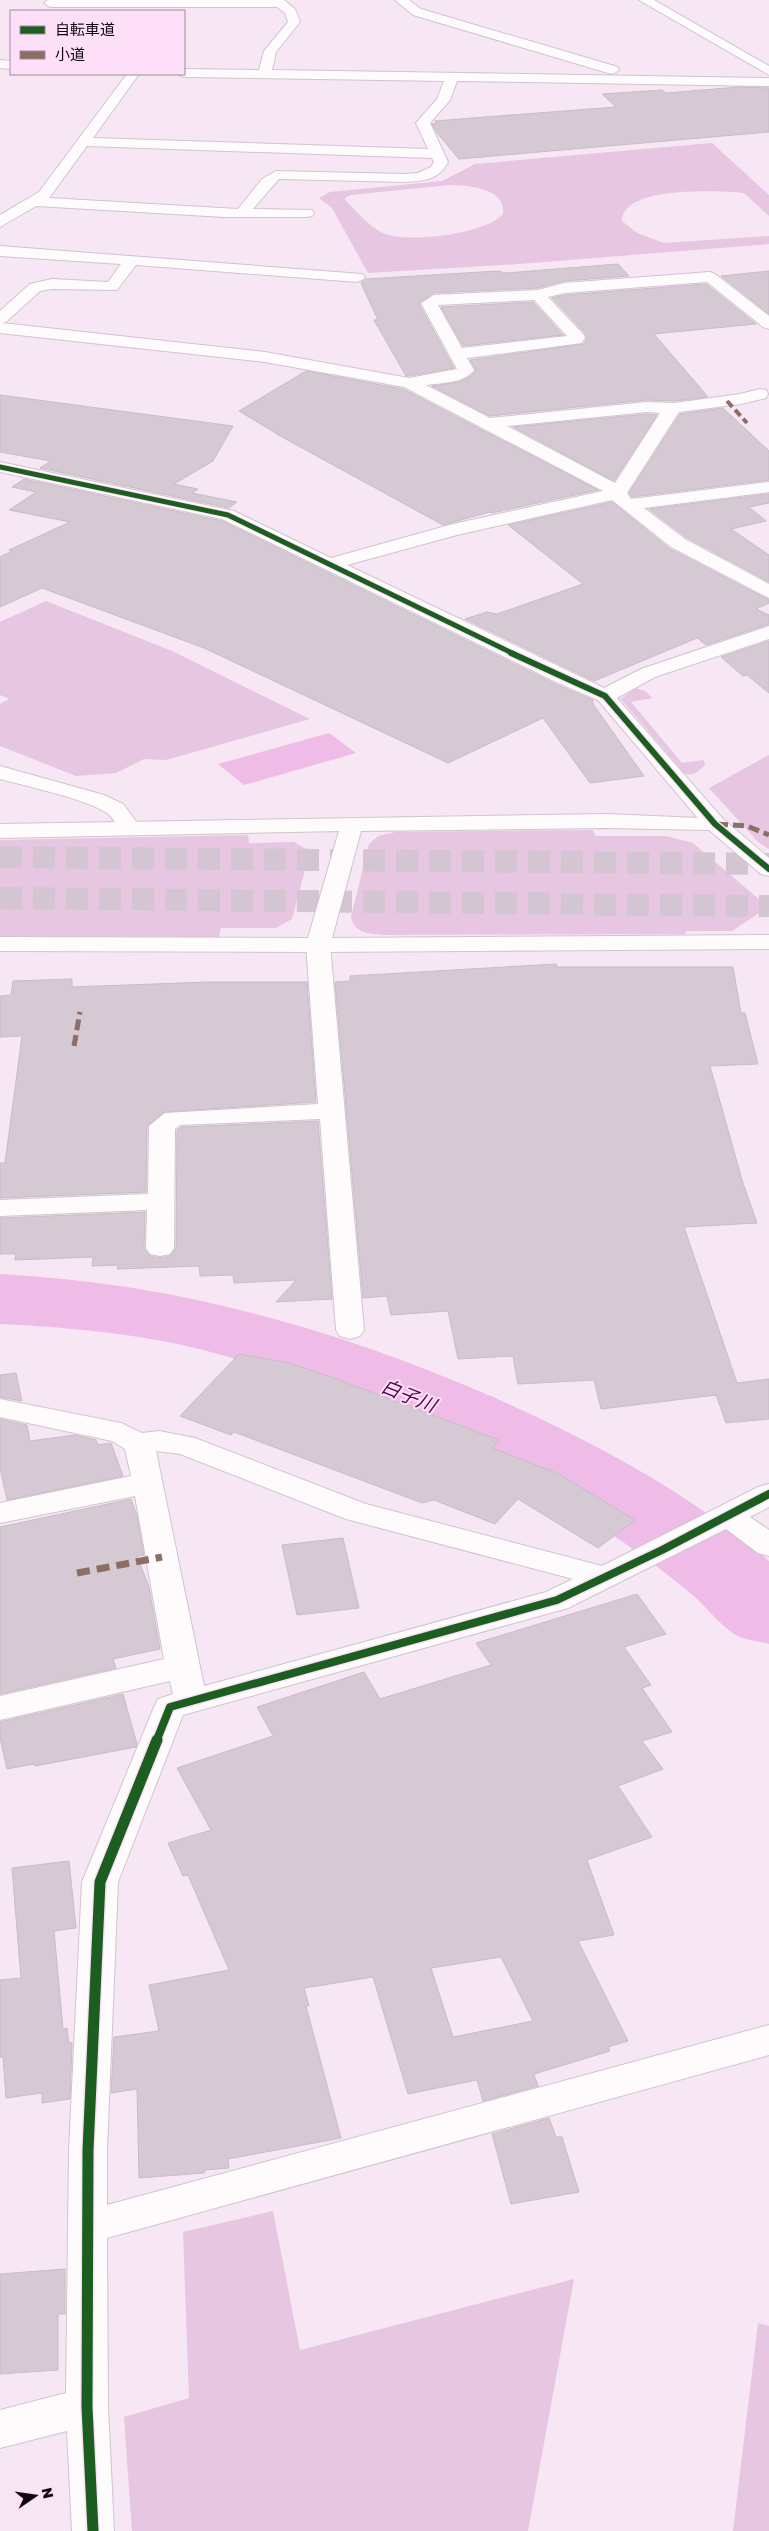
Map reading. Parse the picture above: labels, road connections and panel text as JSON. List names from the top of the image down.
{
  "water": ["白子川"],
  "legend": ["自転車道", "小道"],
  "north": "right"
}
